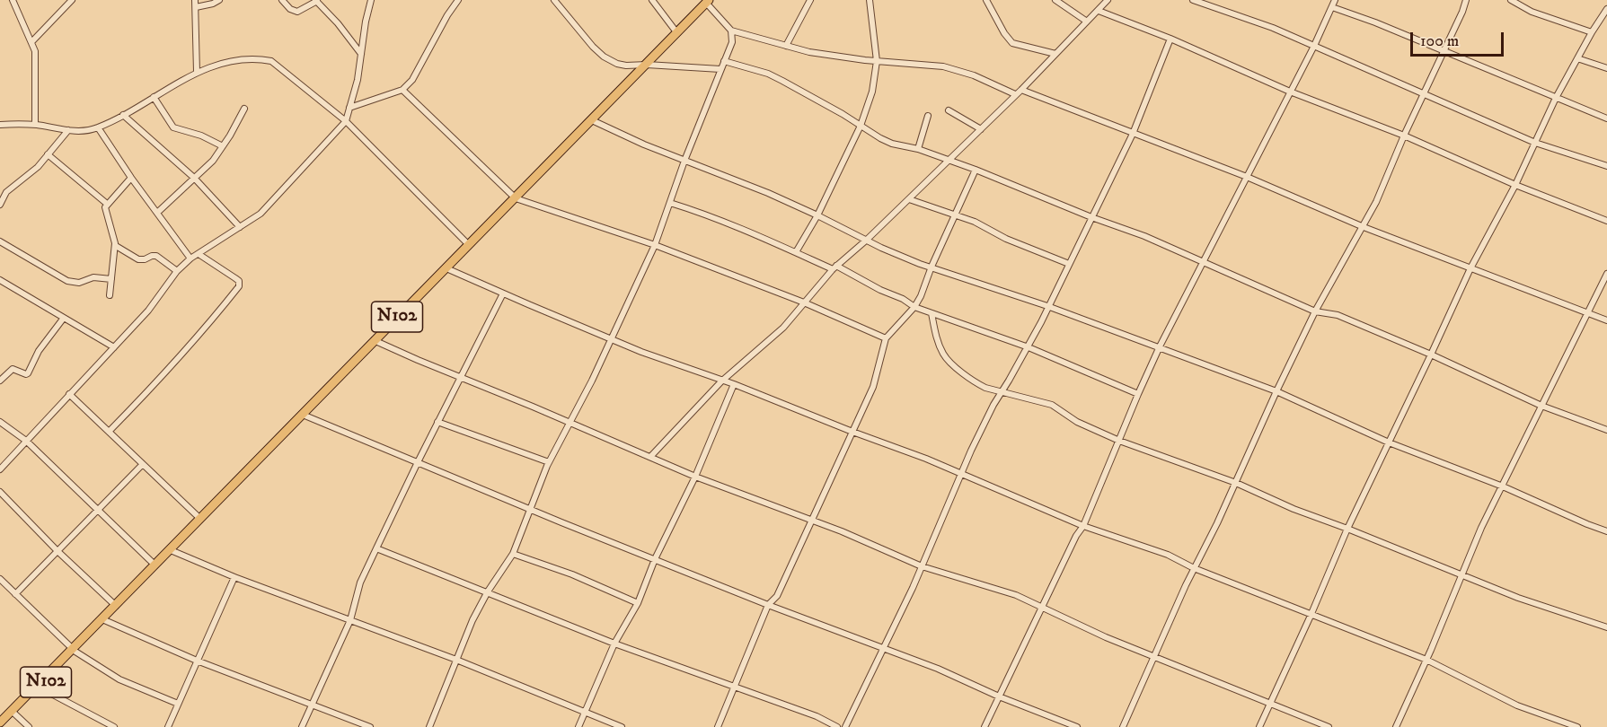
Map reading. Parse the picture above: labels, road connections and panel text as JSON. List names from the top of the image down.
{
  "streets": {
    "main road": ["N102"]
  },
  "scale_bar": "100 m"
}
